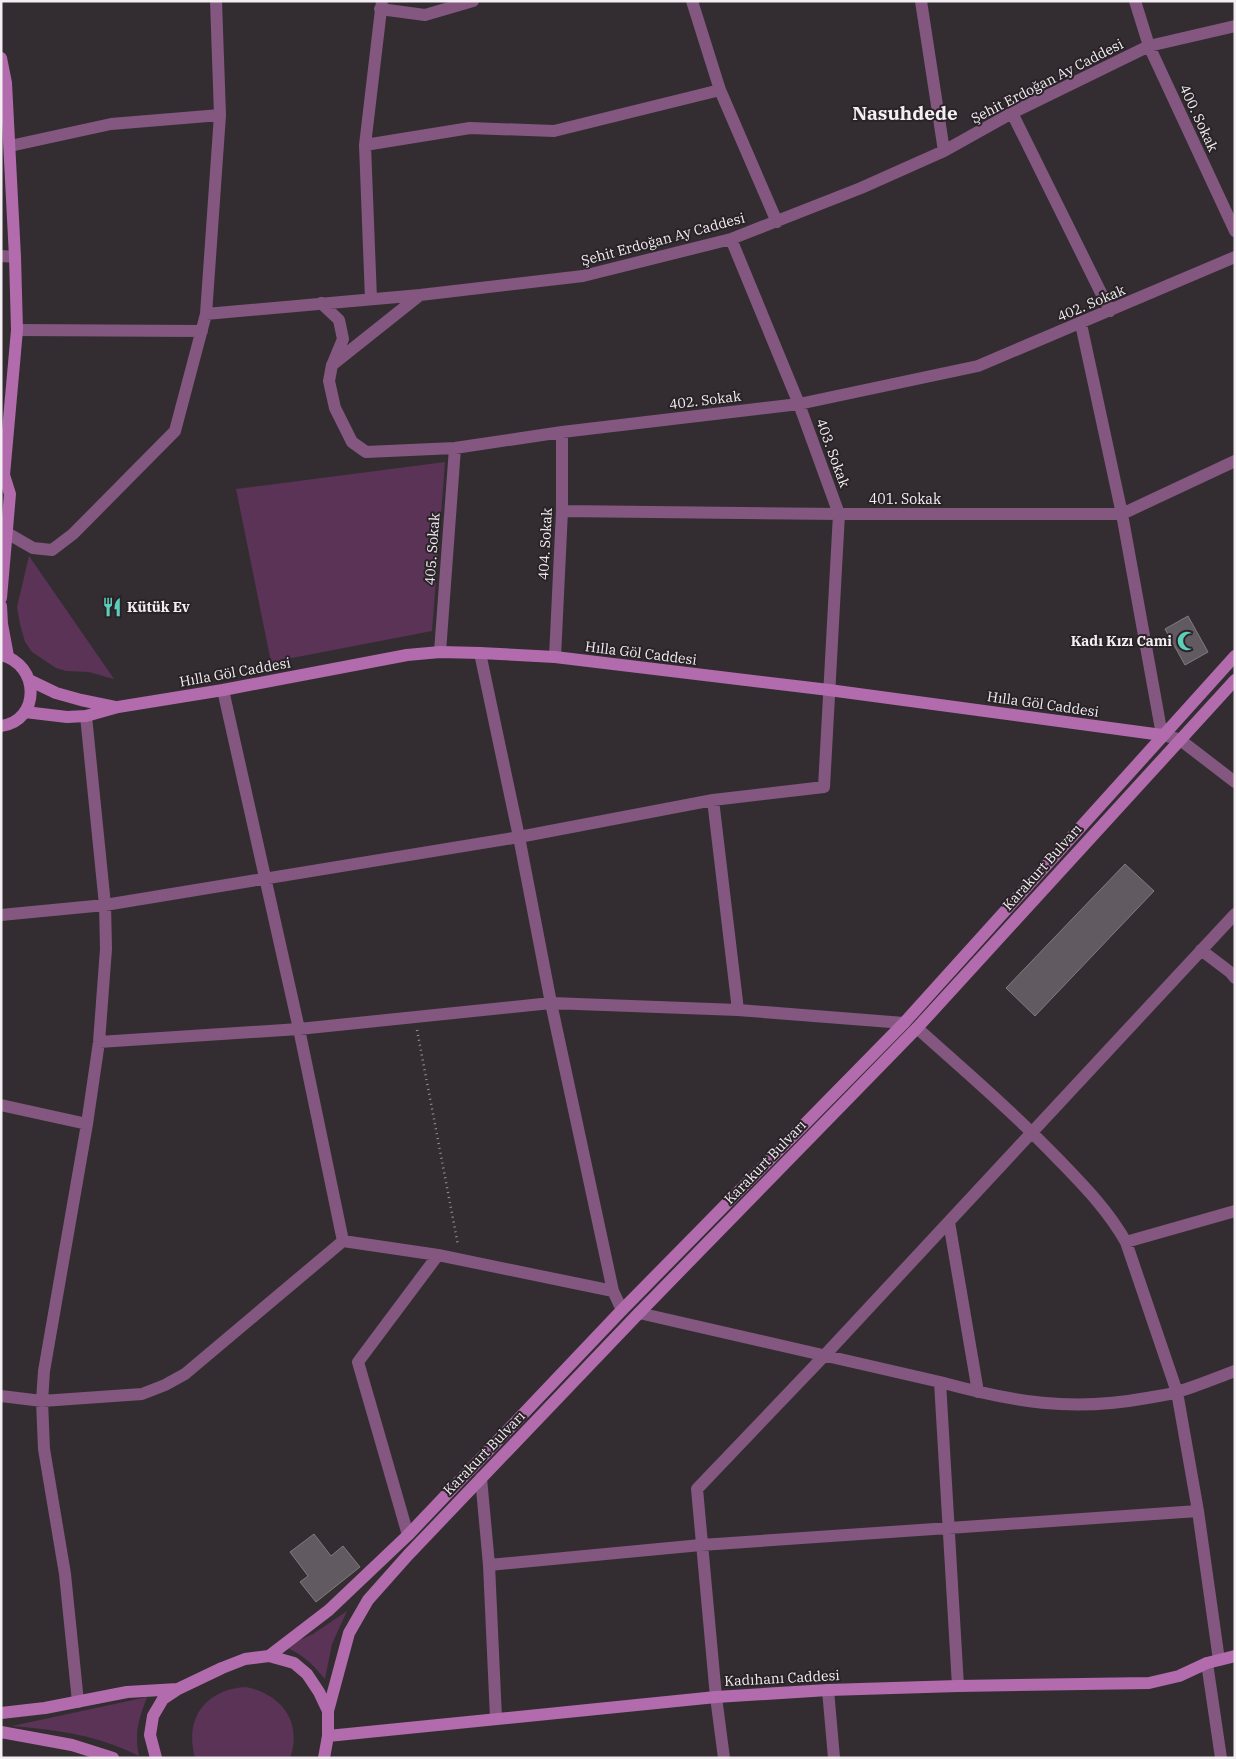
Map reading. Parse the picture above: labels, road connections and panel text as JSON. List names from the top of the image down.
{
  "streets": {
    "main road": ["Hılla Göl Caddesi", "Karakurt Bulvarı", "Kadıhanı Caddesi"],
    "street": [
      "Şehit Erdoğan Ay Caddesi",
      "400. Sokak",
      "402. Sokak",
      "403. Sokak",
      "401. Sokak",
      "404. Sokak",
      "405. Sokak"
    ]
  },
  "crossings": [
    ["Şehit Erdoğan Ay Caddesi", "400. Sokak"],
    ["Şehit Erdoğan Ay Caddesi", "403. Sokak"],
    ["402. Sokak", "403. Sokak"],
    ["402. Sokak", "404. Sokak"],
    ["402. Sokak", "405. Sokak"],
    ["403. Sokak", "401. Sokak"],
    ["403. Sokak", "Hılla Göl Caddesi"],
    ["401. Sokak", "404. Sokak"],
    ["404. Sokak", "Hılla Göl Caddesi"],
    ["405. Sokak", "Hılla Göl Caddesi"],
    ["Hılla Göl Caddesi", "Karakurt Bulvarı"]
  ],
  "districts": ["Nasuhdede"],
  "places": {
    "restaurant": ["Kütük Ev"],
    "mosque": ["Kadı Kızı Cami"]
  }
}
